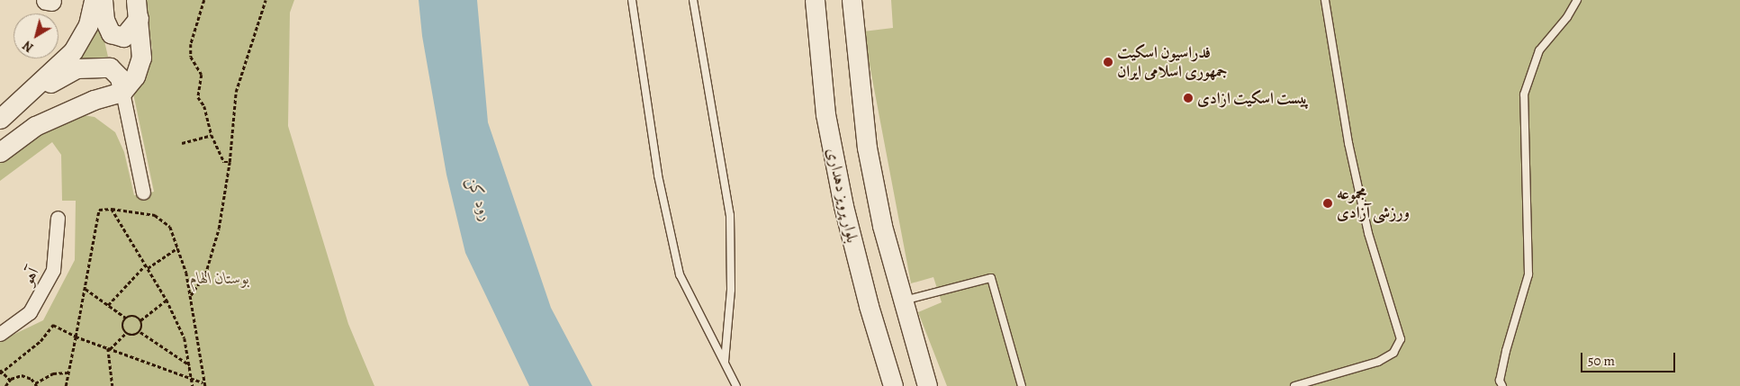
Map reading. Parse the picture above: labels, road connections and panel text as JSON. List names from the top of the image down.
{
  "streets": {
    "main road": ["بلوار پرویز دهداری"],
    "street": ["آهو"]
  },
  "water": ["رود کن"],
  "parks": ["بوستان الهام"],
  "places": ["فدراسیون اسکیت جمهوری اسلامی ایران", "پیست اسکیت ازادی", "مجموعه ورزشی آزادی"],
  "scale_bar": "50 m",
  "north": "bottom left"
}
